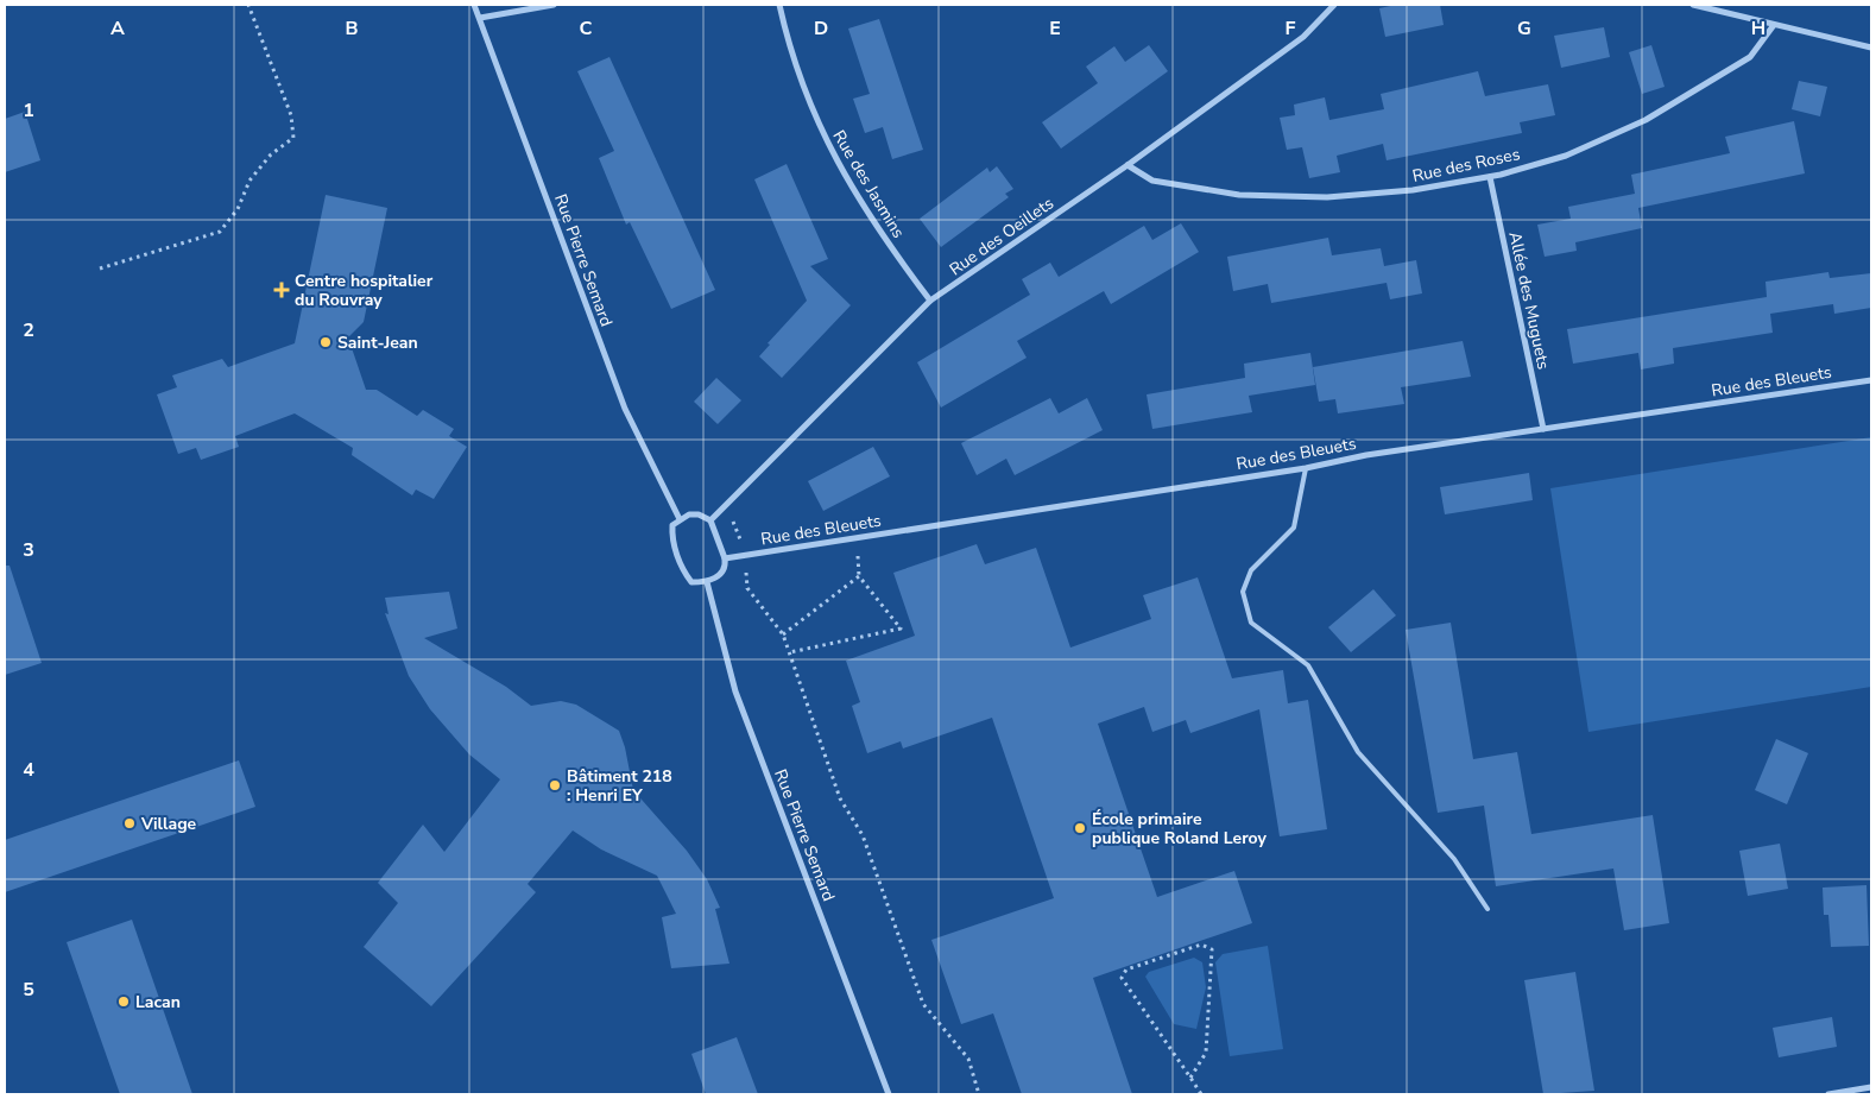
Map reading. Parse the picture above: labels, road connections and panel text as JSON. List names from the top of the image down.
{
  "streets": {
    "street": [
      "Rue des Roses",
      "Rue des Jasmins",
      "Rue des Oeillets",
      "Rue Pierre Semard",
      "Allée des Muguets",
      "Rue des Bleuets"
    ]
  },
  "crossings": [
    ["Rue des Roses", "Rue des Oeillets"],
    ["Rue des Roses", "Allée des Muguets"],
    ["Rue des Jasmins", "Rue des Oeillets"],
    ["Rue des Oeillets", "Rue Pierre Semard"],
    ["Rue des Oeillets", "Rue des Bleuets"],
    ["Rue Pierre Semard", "Rue des Bleuets"],
    ["Allée des Muguets", "Rue des Bleuets"]
  ],
  "places": {
    "health": ["Centre hospitalier du Rouvray"],
    "other": [
      "Saint-Jean",
      "Bâtiment 218 : Henri EY",
      "Village",
      "École primaire publique Roland Leroy",
      "Lacan"
    ]
  },
  "grid": {
    "columns": [
      "A",
      "B",
      "C",
      "D",
      "E",
      "F",
      "G",
      "H"
    ],
    "rows": [
      "1",
      "2",
      "3",
      "4",
      "5"
    ]
  }
}
